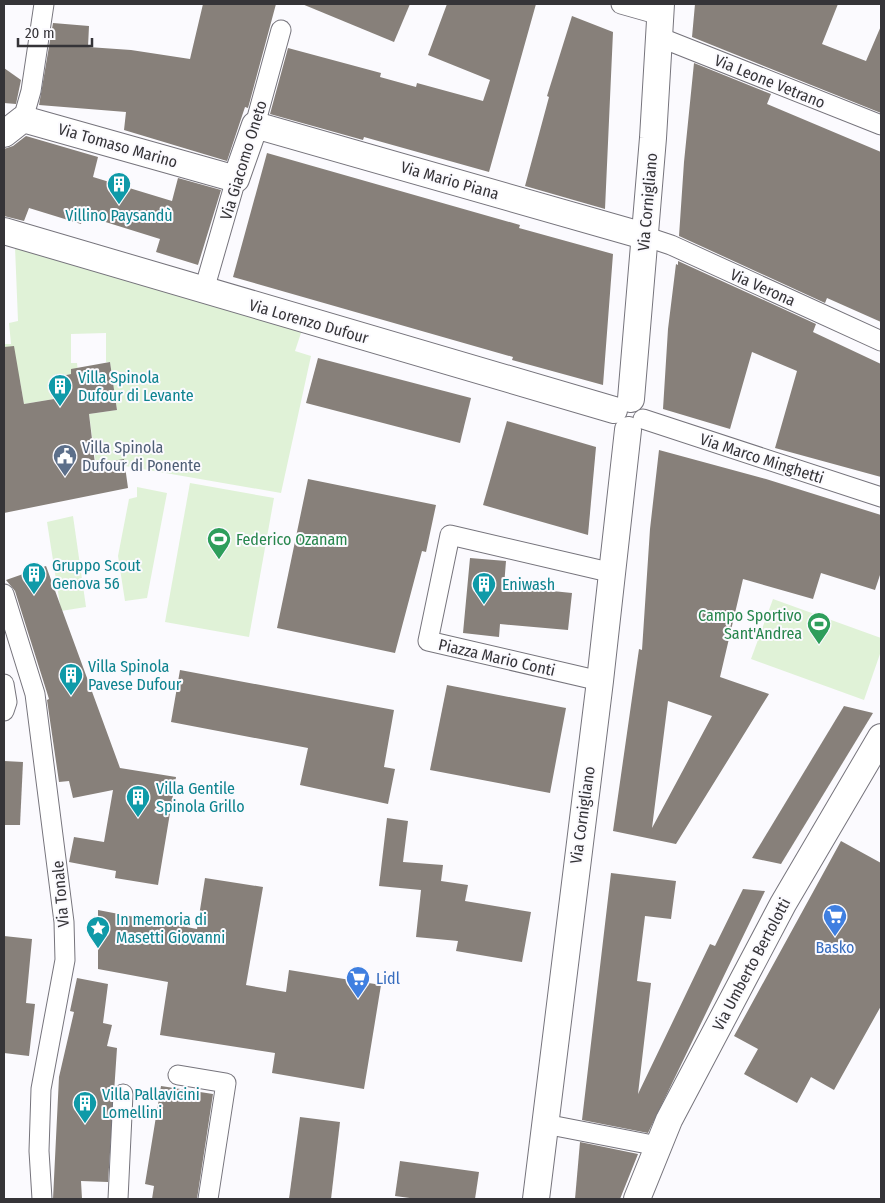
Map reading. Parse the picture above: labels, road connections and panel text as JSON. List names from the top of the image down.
{
  "streets": {
    "street": [
      "Via Leone Vetrano",
      "Via Tomaso Marino",
      "Via Giacomo Oneto",
      "Via Mario Piana",
      "Via Cornigliano",
      "Via Verona",
      "Via Lorenzo Dufour",
      "Via Marco Minghetti",
      "Piazza Mario Conti",
      "Via Tonale",
      "Via Umberto Bertolotti"
    ]
  },
  "crossings": [
    ["Via Leone Vetrano", "Via Cornigliano"],
    ["Via Tomaso Marino", "Via Giacomo Oneto"],
    ["Via Giacomo Oneto", "Via Mario Piana"],
    ["Via Giacomo Oneto", "Via Lorenzo Dufour"],
    ["Via Mario Piana", "Via Cornigliano"],
    ["Via Mario Piana", "Via Verona"],
    ["Via Cornigliano", "Via Verona"],
    ["Via Cornigliano", "Via Lorenzo Dufour"],
    ["Via Cornigliano", "Via Marco Minghetti"],
    ["Via Cornigliano", "Piazza Mario Conti"],
    ["Via Lorenzo Dufour", "Via Marco Minghetti"]
  ],
  "places": {
    "building": [
      "Villino Paysandù",
      "Villa Spinola Dufour di Levante",
      "Gruppo Scout Genova 56",
      "Eniwash",
      "Villa Spinola Pavese Dufour",
      "Villa Gentile Spinola Grillo",
      "Villa Pallavicini Lomellini"
    ],
    "public building": ["Villa Spinola Dufour di Ponente"],
    "sports": ["Federico Ozanam", "Campo Sportivo Sant'Andrea"],
    "supermarket": ["Basko", "Lidl"],
    "place": ["In memoria di Masetti Giovanni"]
  },
  "scale_bar": "20 m"
}
